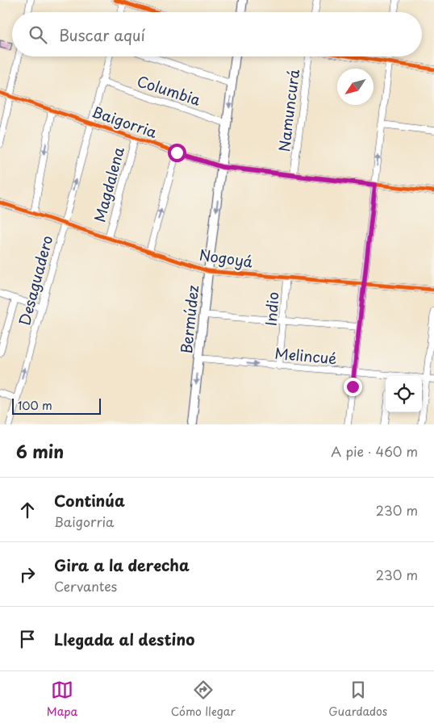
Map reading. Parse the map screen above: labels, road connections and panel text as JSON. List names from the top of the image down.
{
  "streets": {
    "street": [
      "Columbia",
      "Namuncurá",
      "Baigorria",
      "Magdalena",
      "Nogoyá",
      "Desaguadero",
      "Indio",
      "Bermúdez",
      "Melincué"
    ]
  },
  "crossings": [
    ["Columbia", "Desaguadero"],
    ["Columbia", "Bermúdez"],
    ["Namuncurá", "Baigorria"],
    ["Baigorria", "Magdalena"],
    ["Baigorria", "Desaguadero"],
    ["Baigorria", "Bermúdez"],
    ["Magdalena", "Nogoyá"],
    ["Nogoyá", "Desaguadero"],
    ["Nogoyá", "Indio"],
    ["Nogoyá", "Bermúdez"],
    ["Indio", "Melincué"],
    ["Bermúdez", "Melincué"]
  ],
  "scale_bar": "100 m",
  "north": "bottom left",
  "page": {
    "search": "Buscar aquí",
    "scale": "100 m",
    "heading": ["6 min", "A pie · 460 m"],
    "list": [
      ["Continúa", "Baigorria", "230 m"],
      ["Gira a la derecha", "Cervantes", "230 m"],
      "Llegada al destino"
    ],
    "nav": ["Mapa", "Cómo llegar", "Guardados"]
  }
}
